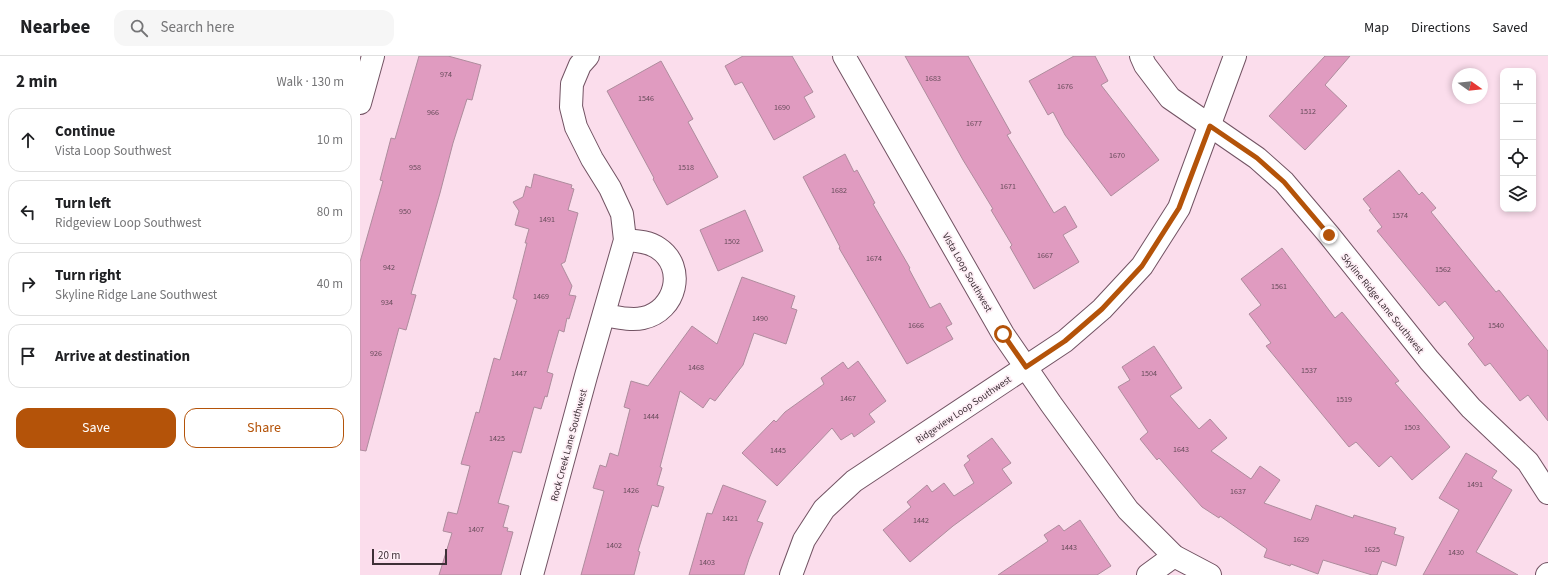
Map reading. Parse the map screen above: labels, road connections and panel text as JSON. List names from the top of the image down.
{
  "streets": {
    "street": [
      "Vista Loop Southwest",
      "Skyline Ridge Lane Southwest",
      "Ridgeview Loop Southwest",
      "Rock Creek Lane Southwest"
    ]
  },
  "crossings": [
    ["Vista Loop Southwest", "Ridgeview Loop Southwest"],
    ["Skyline Ridge Lane Southwest", "Ridgeview Loop Southwest"]
  ],
  "house_numbers": [
    "974",
    "1683",
    "1676",
    "1546",
    "1690",
    "1512",
    "966",
    "1677",
    "1670",
    "958",
    "1518",
    "1671",
    "1682",
    "950",
    "1574",
    "1491",
    "1502",
    "1667",
    "1674",
    "942",
    "1562",
    "1561",
    "1469",
    "934",
    "1490",
    "1666",
    "1540",
    "926",
    "1468",
    "1537",
    "1447",
    "1504",
    "1467",
    "1519",
    "1444",
    "1503",
    "1425",
    "1643",
    "1445",
    "1491",
    "1426",
    "1637",
    "1421",
    "1442",
    "1407",
    "1629",
    "1402",
    "1443",
    "1625",
    "1430",
    "1403"
  ],
  "scale_bar": "20 m",
  "north": "right",
  "page": {
    "header": "Nearbee",
    "search": "Search here",
    "nav": ["Map", "Directions", "Saved"],
    "heading": ["2 min", "Walk · 130 m"],
    "map_buttons": ["+", "−"],
    "list": [
      ["Continue", "Vista Loop Southwest", "10 m"],
      ["Turn left", "Ridgeview Loop Southwest", "80 m"],
      ["Turn right", "Skyline Ridge Lane Southwest", "40 m"],
      "Arrive at destination"
    ],
    "buttons": ["Save", "Share"],
    "scale": "20 m"
  }
}
